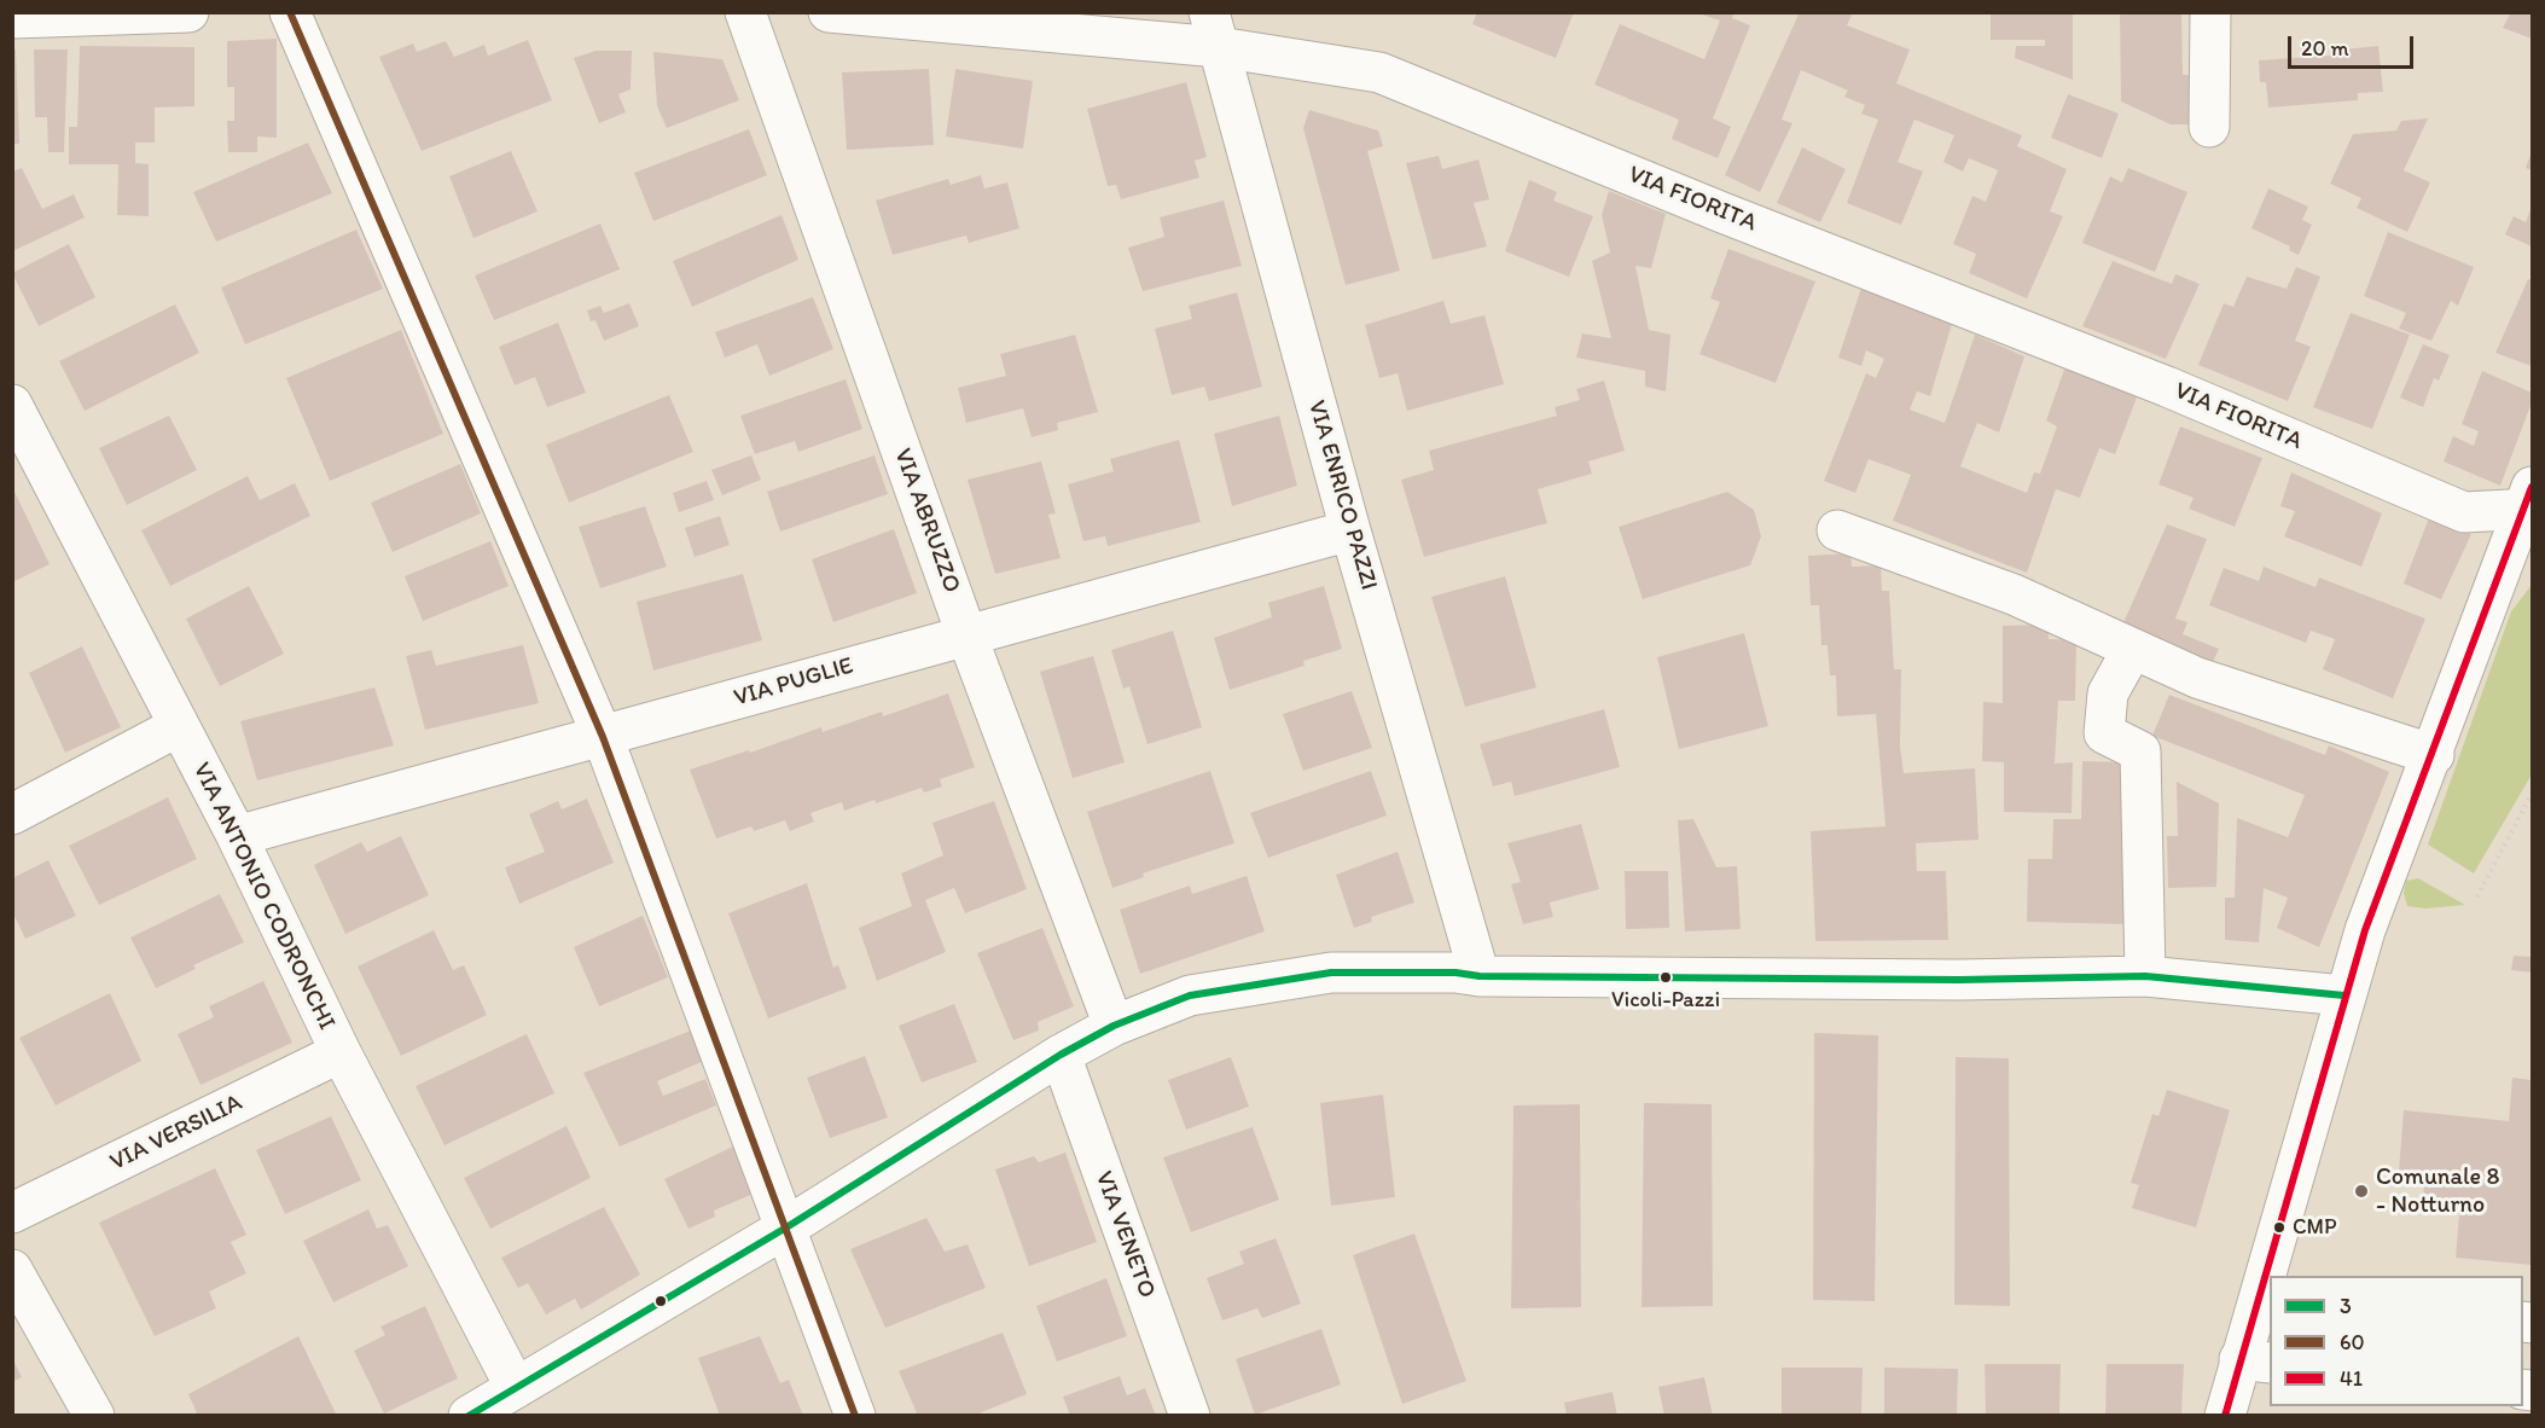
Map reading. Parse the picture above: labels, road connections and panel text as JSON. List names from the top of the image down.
{
  "streets": {
    "street": [
      "VIA FIORITA",
      "VIA ENRICO PAZZI",
      "VIA ABRUZZO",
      "VIA PUGLIE",
      "VIA ANTONIO CODRONCHI",
      "VIA VERSILIA",
      "VIA VENETO"
    ]
  },
  "crossings": [
    ["VIA FIORITA", "VIA ENRICO PAZZI"],
    ["VIA ENRICO PAZZI", "VIA PUGLIE"],
    ["VIA ABRUZZO", "VIA PUGLIE"],
    ["VIA PUGLIE", "VIA ANTONIO CODRONCHI"],
    ["VIA ANTONIO CODRONCHI", "VIA VERSILIA"]
  ],
  "places": ["Vicoli-Pazzi", "Comunale 8 - Notturno", "CMP"],
  "lines": ["transit line 60", "transit line 41", "transit line 3"],
  "legend": ["3", "60", "41"],
  "scale_bar": "20 m"
}
